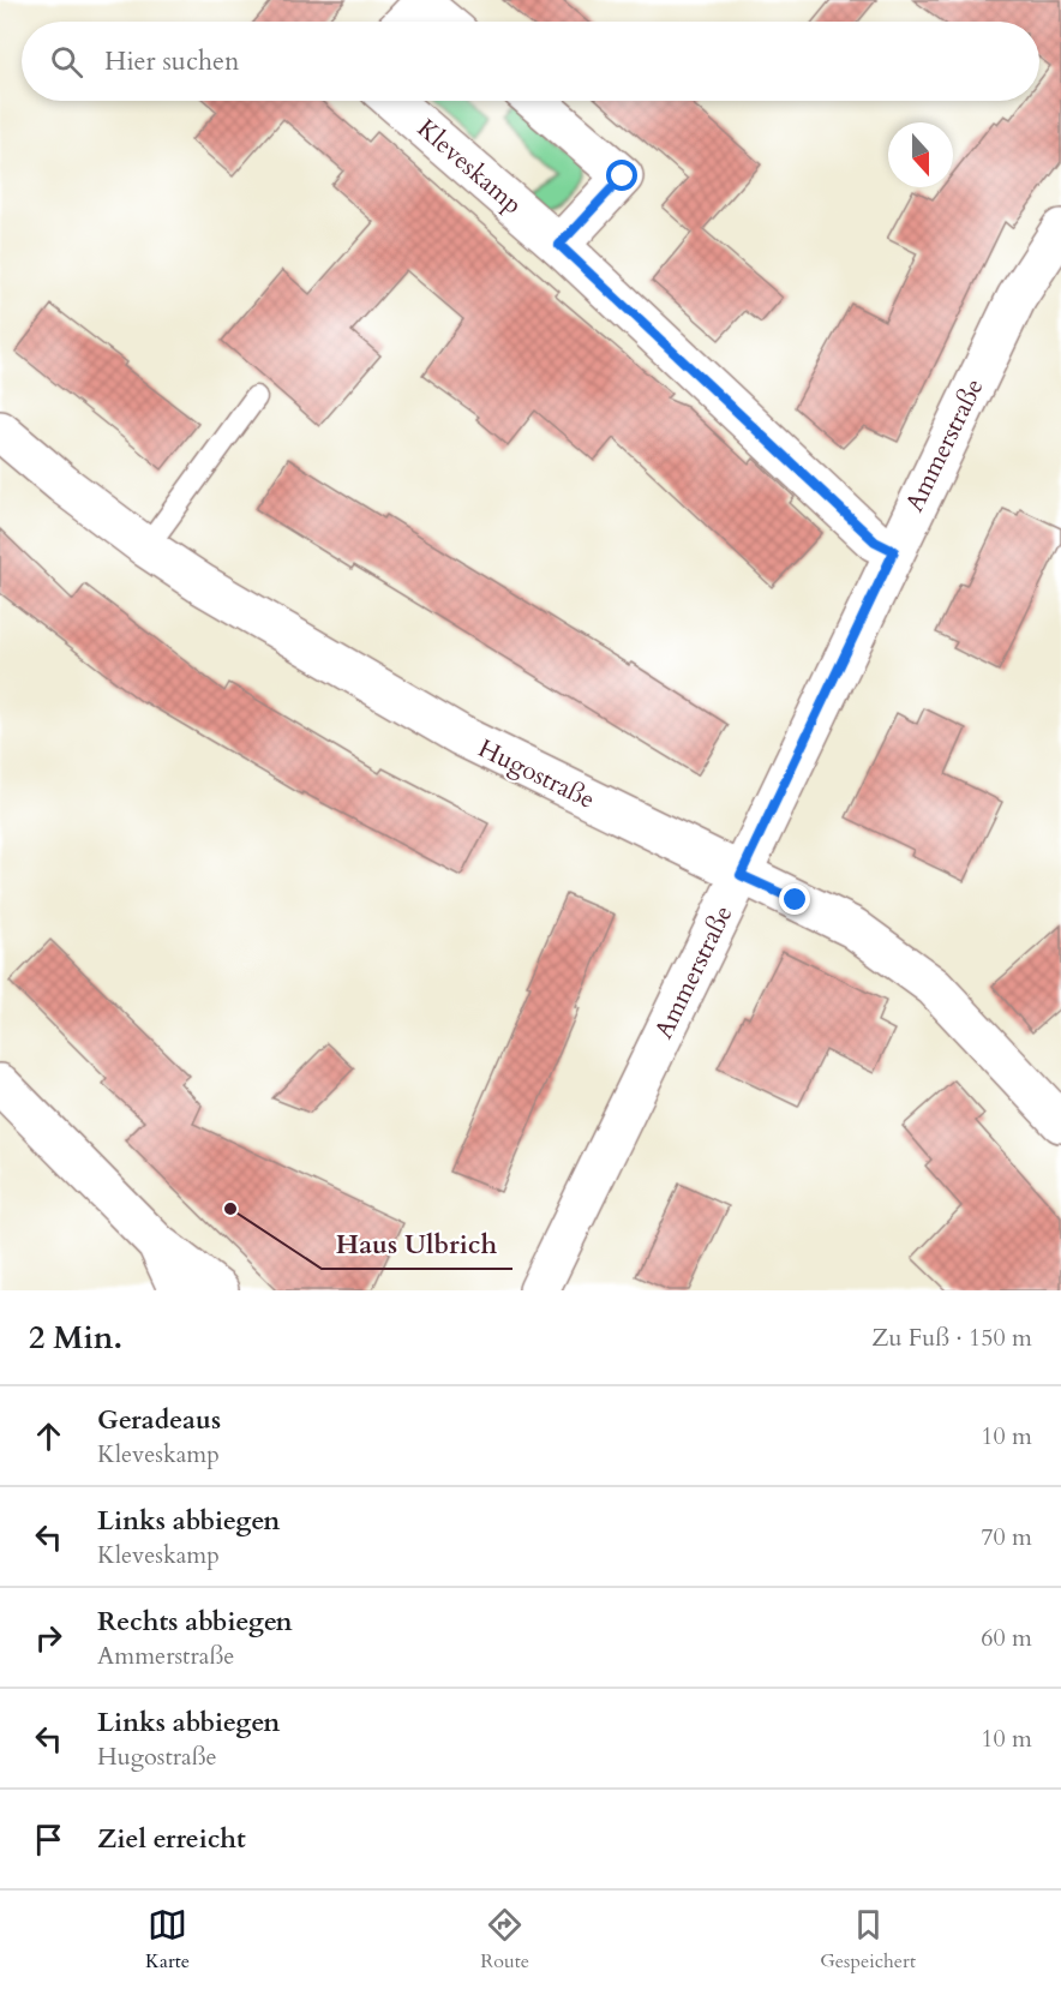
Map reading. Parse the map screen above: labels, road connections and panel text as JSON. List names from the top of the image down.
{
  "streets": {
    "street": ["Kleveskamp", "Ammerstraße", "Hugostraße"]
  },
  "crossings": [
    ["Kleveskamp", "Ammerstraße"],
    ["Ammerstraße", "Hugostraße"]
  ],
  "places": ["Haus Ulbrich"],
  "north": "bottom",
  "page": {
    "search": "Hier suchen",
    "heading": ["2 Min.", "Zu Fuß · 150 m"],
    "list": [
      ["Geradeaus", "Kleveskamp", "10 m"],
      ["Links abbiegen", "Kleveskamp", "70 m"],
      ["Rechts abbiegen", "Ammerstraße", "60 m"],
      ["Links abbiegen", "Hugostraße", "10 m"],
      "Ziel erreicht"
    ],
    "nav": ["Karte", "Route", "Gespeichert"]
  }
}
